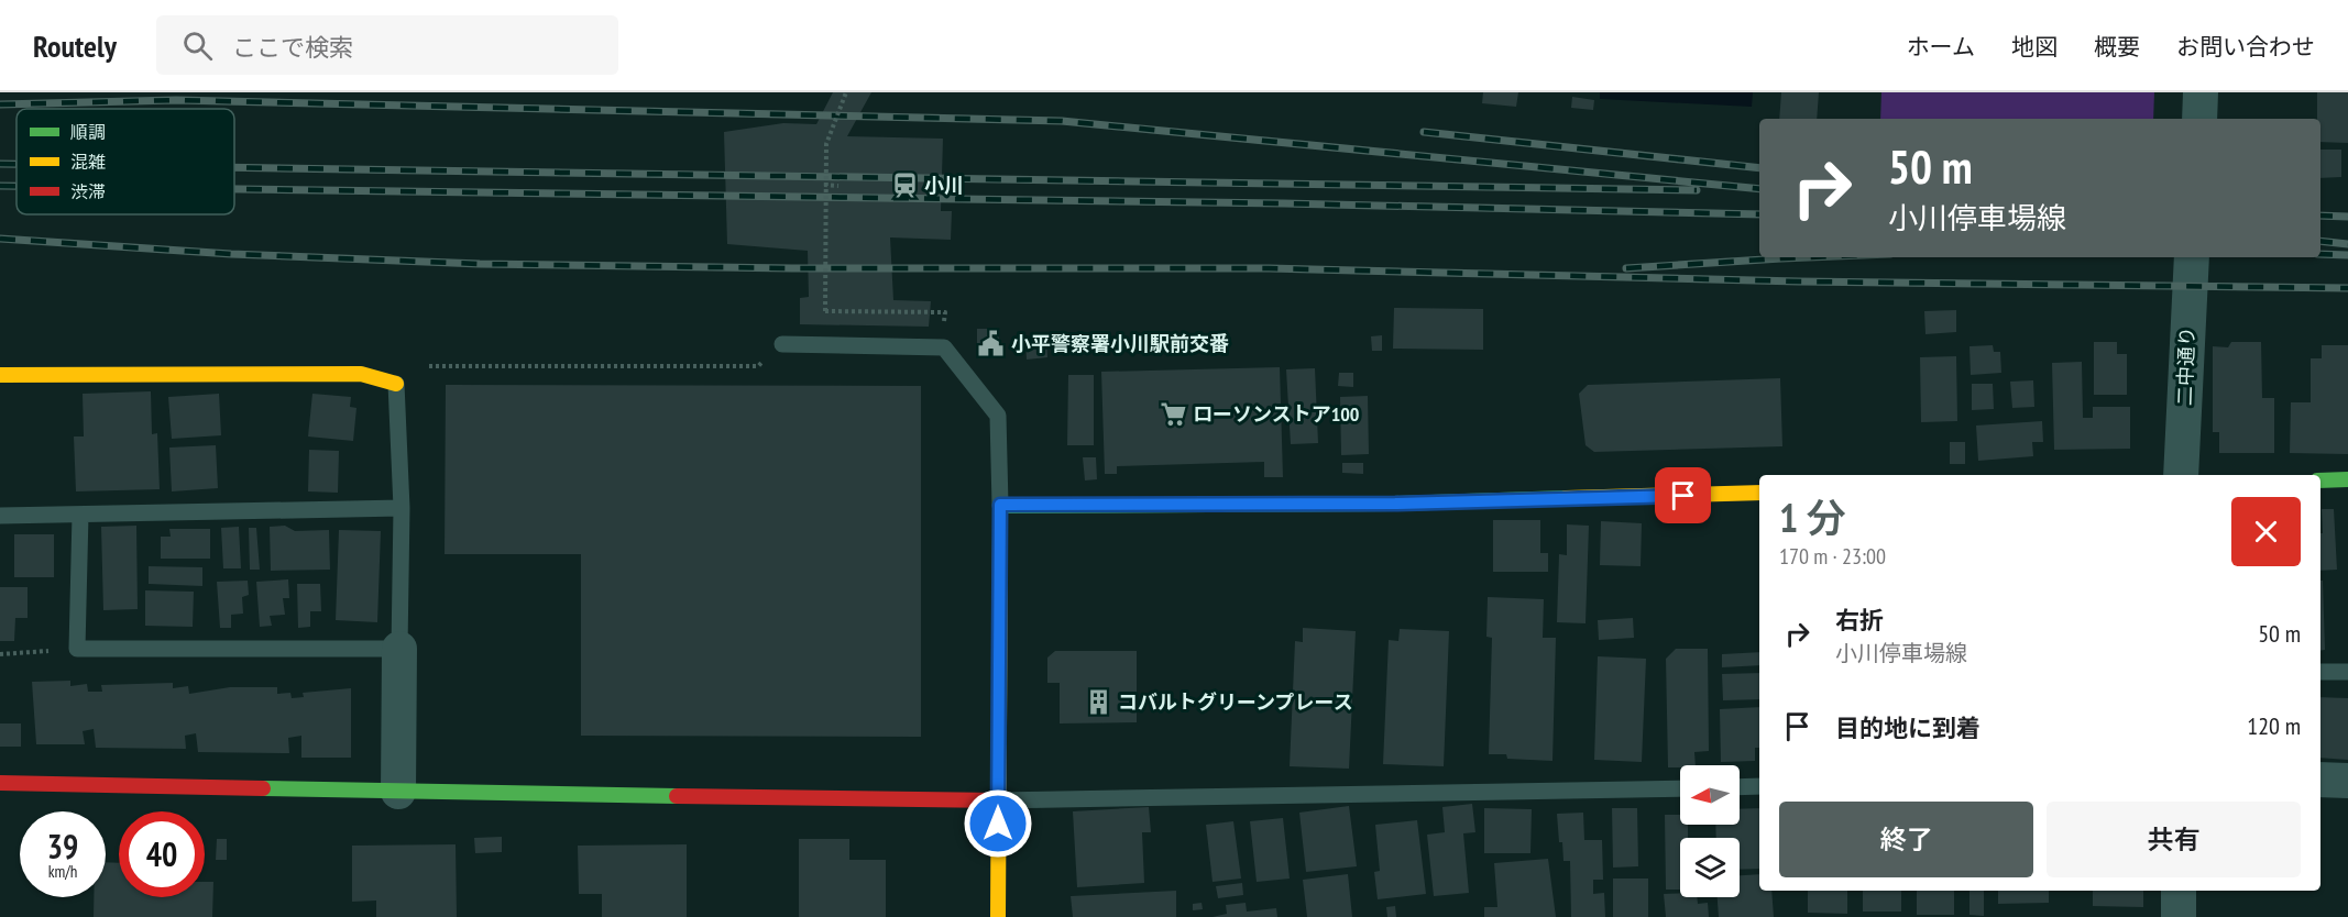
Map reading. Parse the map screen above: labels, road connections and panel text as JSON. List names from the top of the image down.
{
  "streets": {
    "street": ["二中通り"]
  },
  "places": {
    "station": ["小川"],
    "public building": ["小平警察署小川駅前交番"],
    "supermarket": ["ローソンストア100"],
    "building": ["コバルトグリーンプレース"]
  },
  "legend": ["順調", "混雑", "渋滞"],
  "north": "left",
  "page": {
    "header": "Routely",
    "search": "ここで検索",
    "nav": [
      "ホーム",
      "地図",
      "概要",
      "お問い合わせ"
    ],
    "turn": ["50 m", "小川停車場線"],
    "heading": ["1 分", "170 m · 23:00"],
    "list": [
      {
        "name": "右折",
        "note": "小川停車場線",
        "value": "50 m"
      },
      {
        "name": "目的地に到着",
        "value": "120 m"
      }
    ],
    "buttons": ["終了", "共有"],
    "speed": "39 km/h",
    "limit": "40"
  }
}
